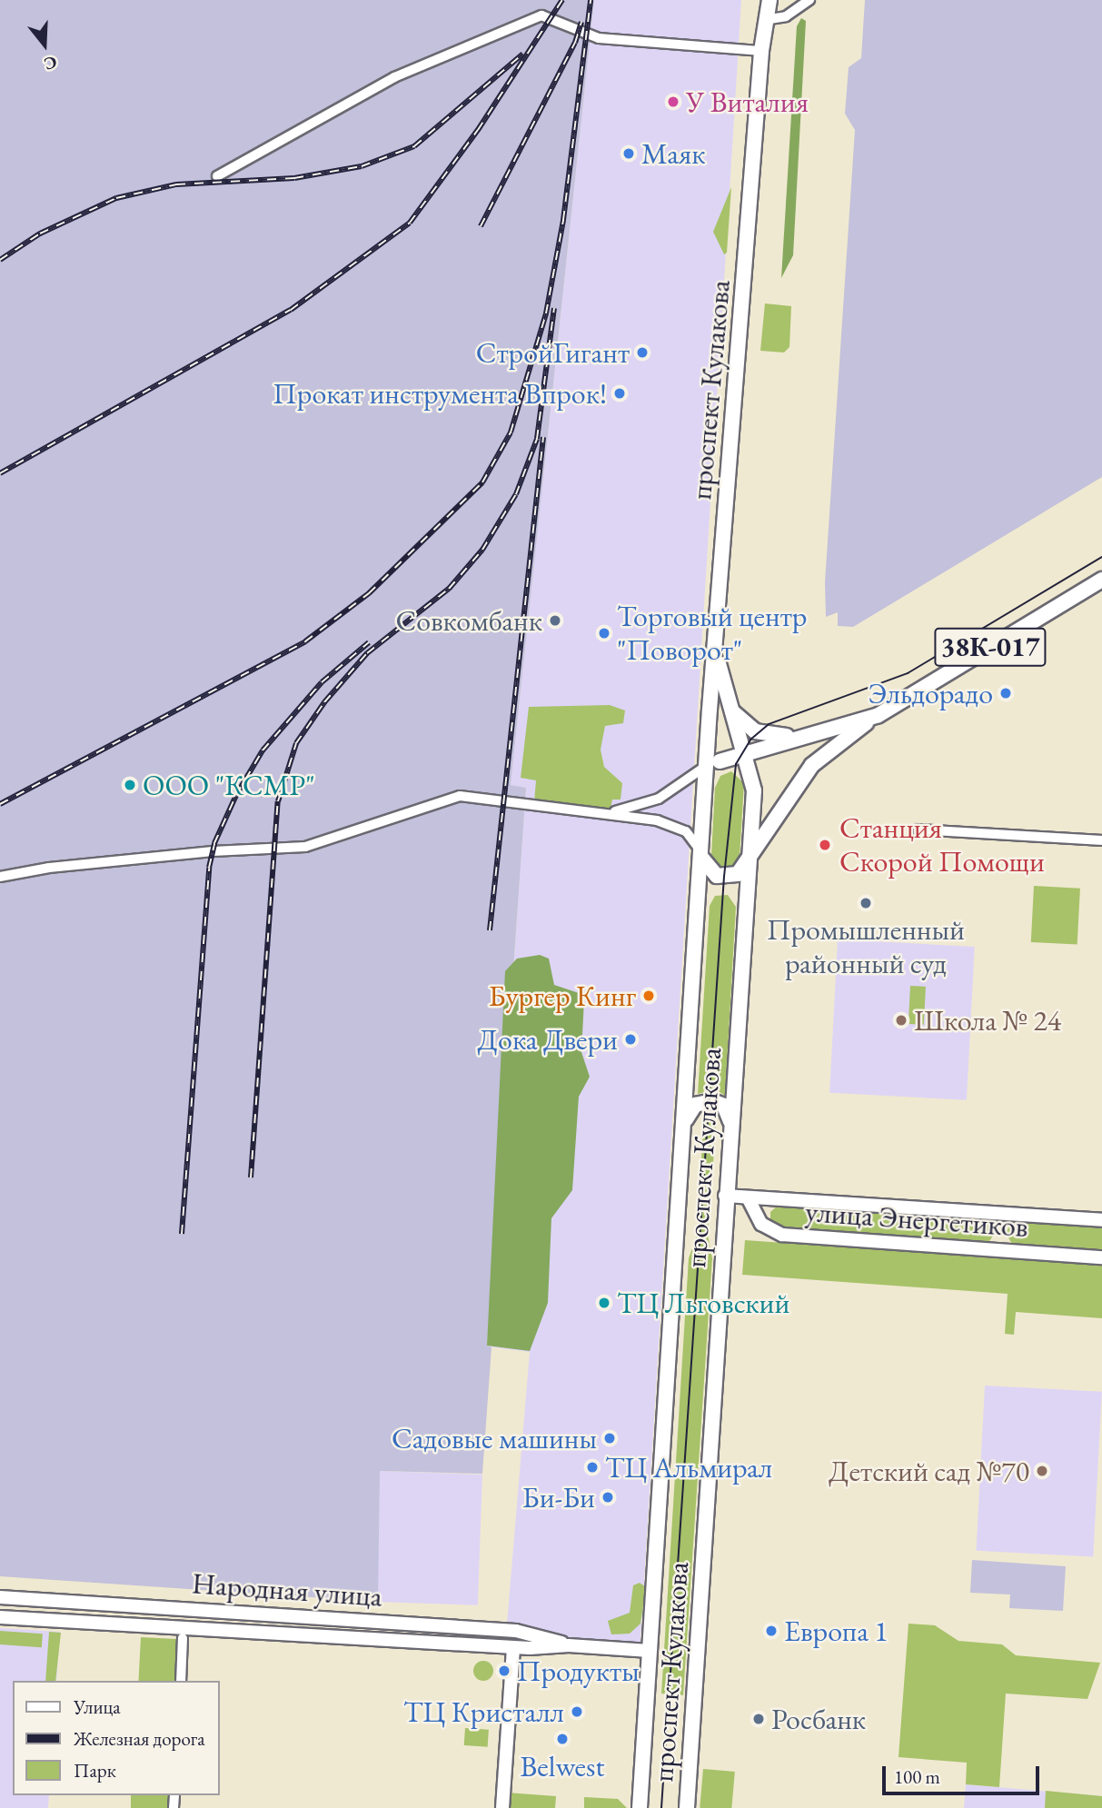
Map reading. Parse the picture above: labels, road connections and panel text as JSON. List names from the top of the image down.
{
  "streets": {
    "main road": ["проспект Кулакова", "38К-017"],
    "street": ["улица Энергетиков", "Народная улица"]
  },
  "crossings": [
    ["проспект Кулакова", "38К-017"],
    ["проспект Кулакова", "улица Энергетиков"],
    ["проспект Кулакова", "Народная улица"]
  ],
  "places": [
    "У Виталия",
    "Маяк",
    "СтройГигант",
    "Прокат инструмента Впрок!",
    "Совкомбанк",
    "Торговый центр \"Поворот\"",
    "Эльдорадо",
    "ООО \"КСМР\"",
    "Станция Скорой Помощи",
    "Промышленный районный суд",
    "Бургер Кинг",
    "Школа № 24",
    "Дока Двери",
    "ТЦ Льговский",
    "Садовые машины",
    "ТЦ Альмирал",
    "Детский сад №70",
    "Би-Би",
    "Европа 1",
    "Продукты",
    "ТЦ Кристалл",
    "Росбанк",
    "Belwest"
  ],
  "legend": ["Улица", "Железная дорога", "Парк"],
  "scale_bar": "100 m",
  "north": "bottom"
}
